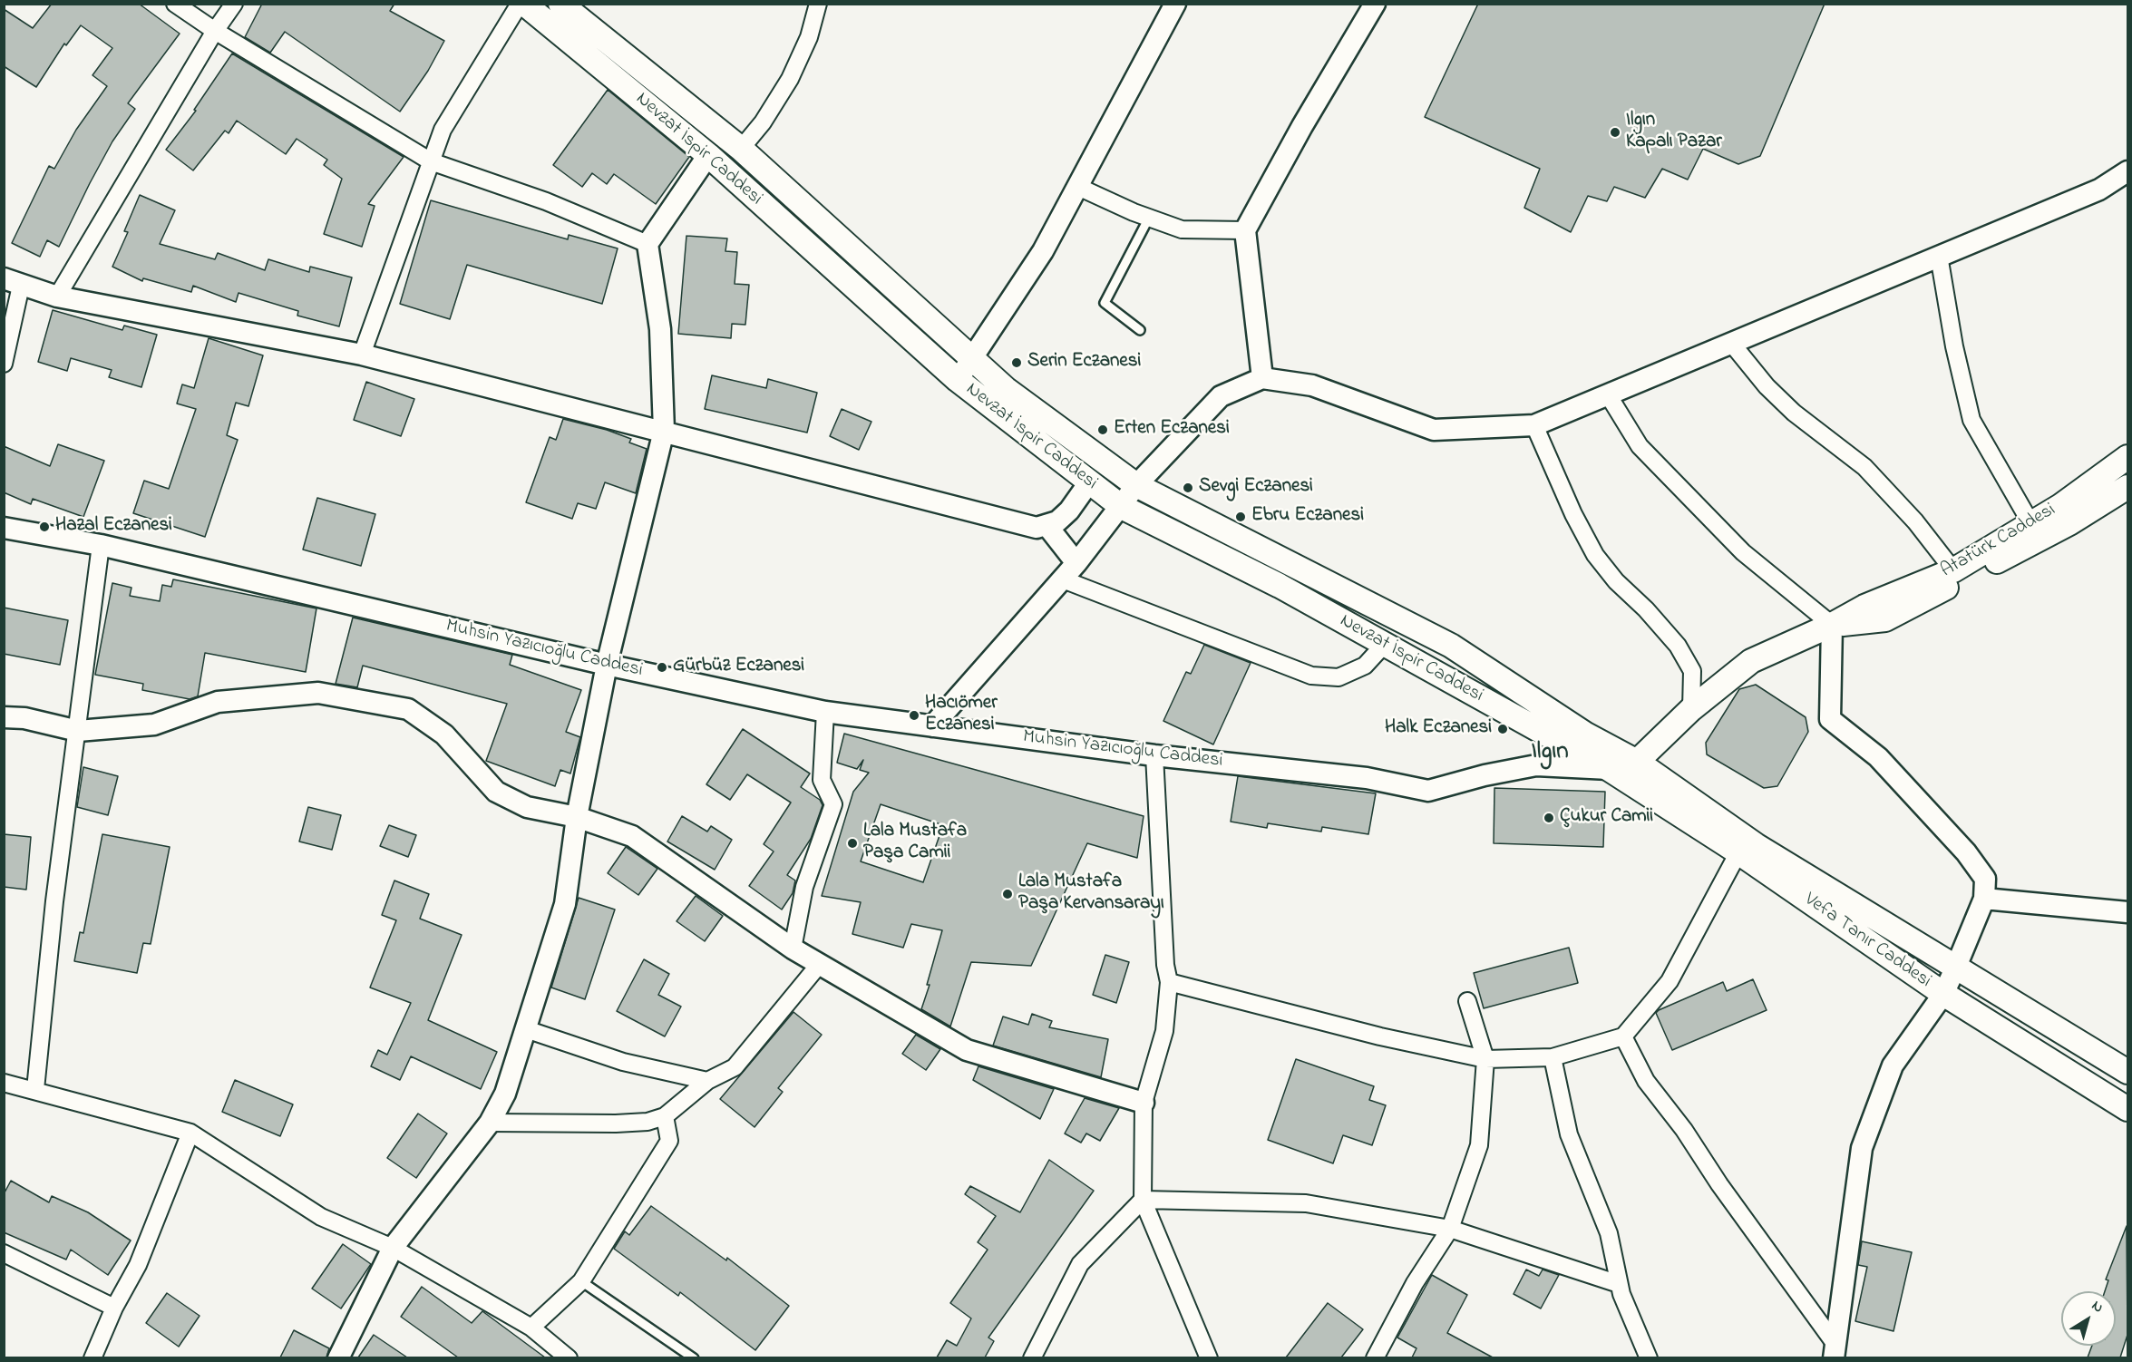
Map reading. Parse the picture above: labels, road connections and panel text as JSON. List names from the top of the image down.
{
  "streets": {
    "main road": ["Nevzat İspir Caddesi", "Atatürk Caddesi", "Vefa Tanır Caddesi"],
    "street": ["Muhsin Yazıcıoğlu Caddesi"]
  },
  "crossings": [
    ["Nevzat İspir Caddesi", "Atatürk Caddesi"],
    ["Nevzat İspir Caddesi", "Muhsin Yazıcıoğlu Caddesi"],
    ["Nevzat İspir Caddesi", "Vefa Tanır Caddesi"],
    ["Atatürk Caddesi", "Muhsin Yazıcıoğlu Caddesi"],
    ["Atatürk Caddesi", "Vefa Tanır Caddesi"],
    ["Muhsin Yazıcıoğlu Caddesi", "Vefa Tanır Caddesi"]
  ],
  "districts": ["Ilgın"],
  "places": [
    "Ilgın Kapalı Pazar",
    "Serin Eczanesi",
    "Erten Eczanesi",
    "Sevgi Eczanesi",
    "Ebru Eczanesi",
    "Hazal Eczanesi",
    "Gürbüz Eczanesi",
    "Hacıömer Eczanesi",
    "Halk Eczanesi",
    "Çukur Camii",
    "Lala Mustafa Paşa Camii",
    "Lala Mustafa Paşa Kervansarayı"
  ],
  "north": "top right"
}
